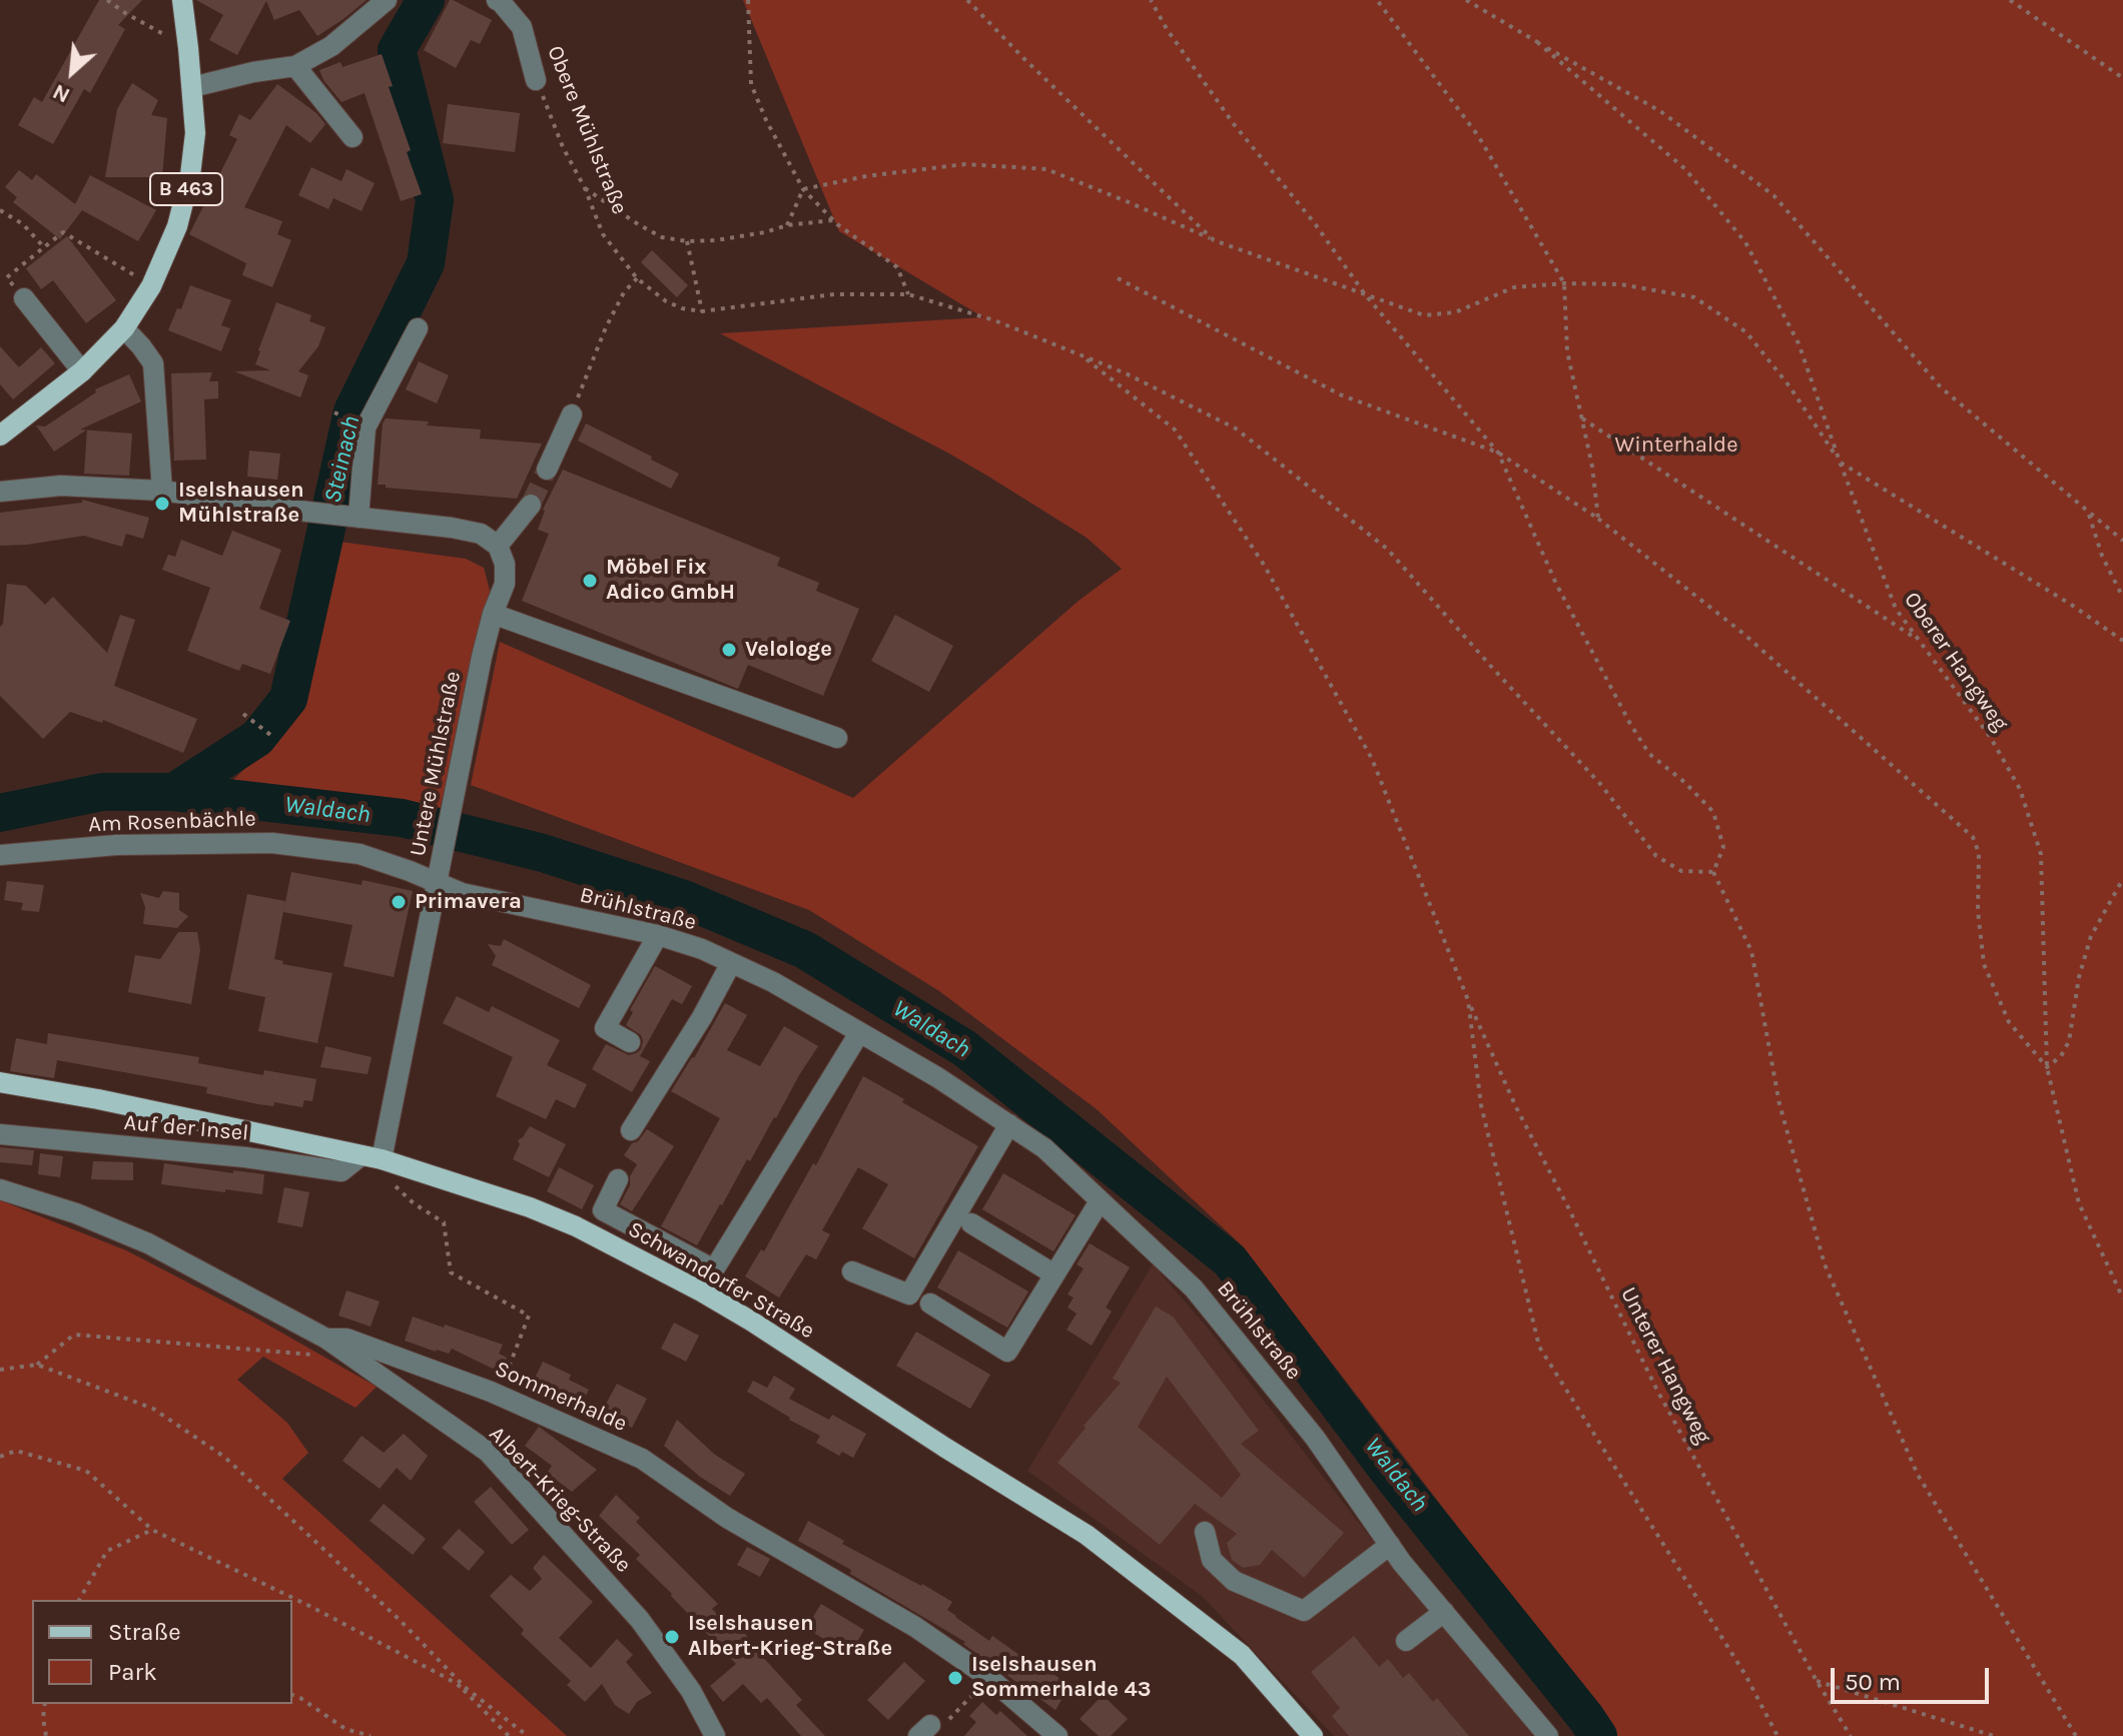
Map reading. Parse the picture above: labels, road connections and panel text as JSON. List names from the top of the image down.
{
  "streets": {
    "main road": ["B 463", "Schwandorfer Straße"],
    "street": [
      "Obere Mühlstraße",
      "Untere Mühlstraße",
      "Am Rosenbächle",
      "Brühlstraße",
      "Auf der Insel",
      "Sommerhalde",
      "Albert-Krieg-Straße"
    ],
    "path": ["Oberer Hangweg", "Unterer Hangweg"]
  },
  "crossings": [
    ["Untere Mühlstraße", "Am Rosenbächle"],
    ["Untere Mühlstraße", "Brühlstraße"],
    ["Untere Mühlstraße", "Auf der Insel"],
    ["Untere Mühlstraße", "Schwandorfer Straße"],
    ["Am Rosenbächle", "Brühlstraße"],
    ["Auf der Insel", "Schwandorfer Straße"],
    ["Sommerhalde", "Albert-Krieg-Straße"]
  ],
  "water": ["Steinach", "Waldach"],
  "parks": ["Winterhalde"],
  "places": [
    "Iselshausen Mühlstraße",
    "Möbel Fix Adico GmbH",
    "Velologe",
    "Primavera",
    "Iselshausen Albert-Krieg-Straße",
    "Iselshausen Sommerhalde 43"
  ],
  "legend": ["Straße", "Park"],
  "scale_bar": "50 m",
  "north": "bottom left"
}
